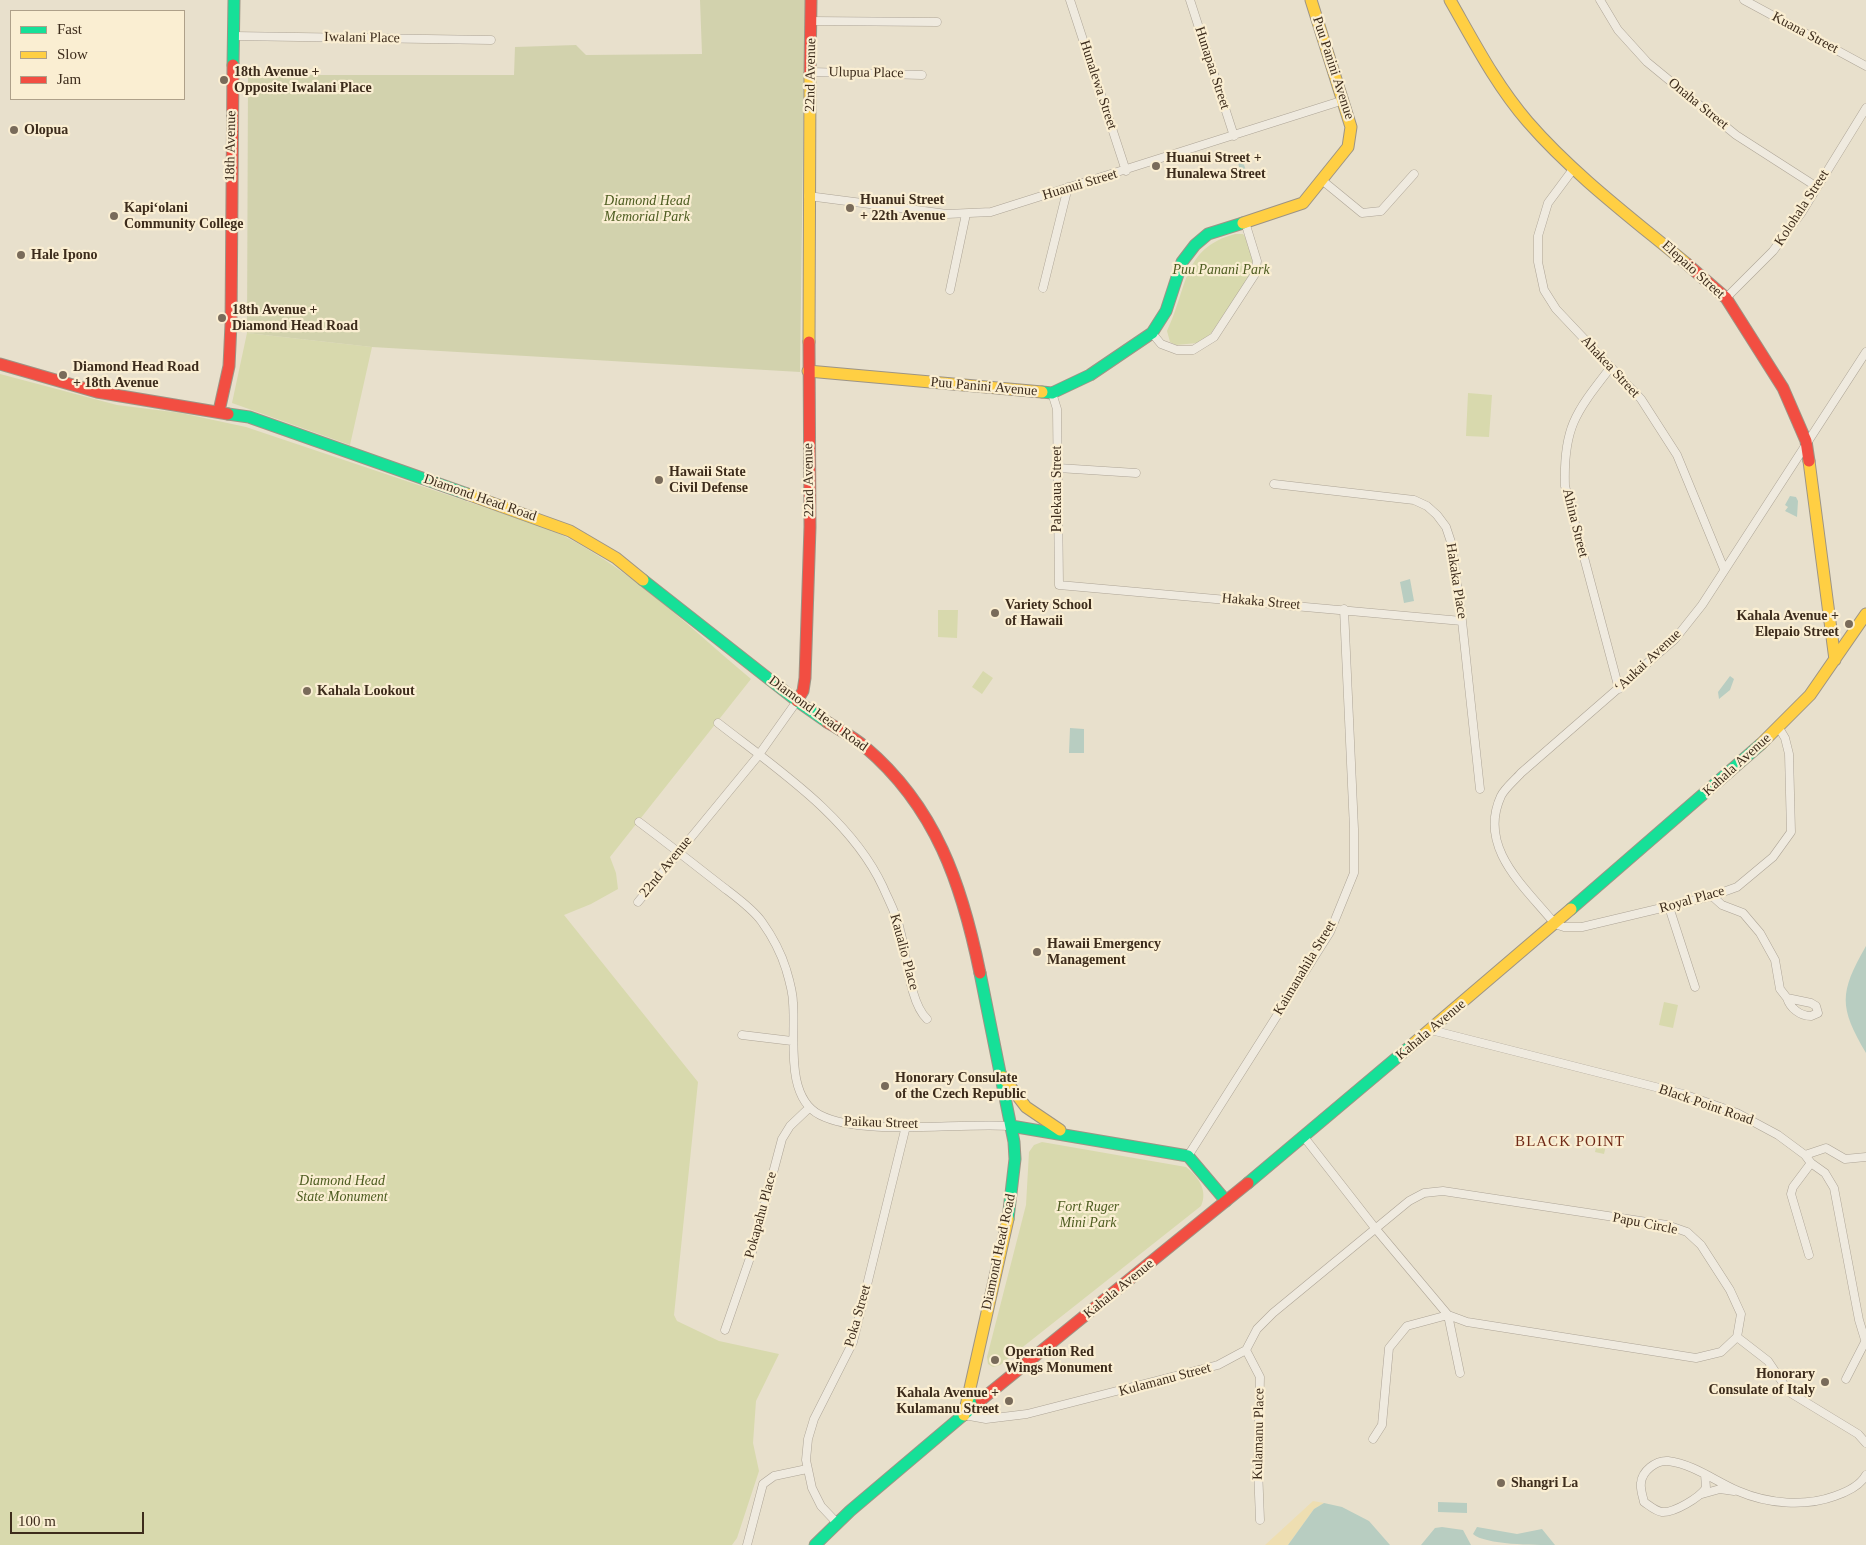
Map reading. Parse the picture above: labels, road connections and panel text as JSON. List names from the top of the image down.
{
  "streets": {
    "street": [
      "Kuana Street",
      "Iwalani Place",
      "Hunapaa Street",
      "Puu Panini Avenue",
      "Ulupua Place",
      "22nd Avenue",
      "Hunalewa Street",
      "Onaha Street",
      "18th Avenue",
      "Huanui Street",
      "Kolohala Street",
      "Elepaio Street",
      "Ahakea Street",
      "Palekaua Street",
      "Diamond Head Road",
      "Ahina Street",
      "Hakaka Place",
      "Hakaka Street",
      "ʻAukai Avenue",
      "Kahala Avenue",
      "Royal Place",
      "Kaualio Place",
      "Kaimanahila Street",
      "Black Point Road",
      "Paikau Street",
      "Pokapahu Place",
      "Papu Circle",
      "Poka Street",
      "Kulamanu Street",
      "Kulamanu Place"
    ]
  },
  "crossings": [
    ["Iwalani Place", "18th Avenue"],
    ["Hunapaa Street", "Huanui Street"],
    ["Puu Panini Avenue", "22nd Avenue"],
    ["Puu Panini Avenue", "Huanui Street"],
    ["Puu Panini Avenue", "Palekaua Street"],
    ["Ulupua Place", "22nd Avenue"],
    ["22nd Avenue", "Huanui Street"],
    ["22nd Avenue", "Diamond Head Road"],
    ["22nd Avenue", "Kaualio Place"],
    ["Hunalewa Street", "Huanui Street"],
    ["Onaha Street", "Kolohala Street"],
    ["18th Avenue", "Diamond Head Road"],
    ["Kolohala Street", "Elepaio Street"],
    ["Elepaio Street", "Ahakea Street"],
    ["Elepaio Street", "ʻAukai Avenue"],
    ["Elepaio Street", "Kahala Avenue"],
    ["Ahakea Street", "Ahina Street"],
    ["Ahakea Street", "ʻAukai Avenue"],
    ["Palekaua Street", "Hakaka Street"],
    ["Diamond Head Road", "Kahala Avenue"],
    ["Diamond Head Road", "Paikau Street"],
    ["Diamond Head Road", "Kulamanu Street"],
    ["Ahina Street", "ʻAukai Avenue"],
    ["Hakaka Place", "Hakaka Street"],
    ["Hakaka Street", "Kaimanahila Street"],
    ["ʻAukai Avenue", "Kahala Avenue"],
    ["ʻAukai Avenue", "Royal Place"],
    ["Kahala Avenue", "Royal Place"],
    ["Kahala Avenue", "Black Point Road"],
    ["Kahala Avenue", "Kulamanu Street"],
    ["Kaimanahila Street", "Paikau Street"],
    ["Paikau Street", "Pokapahu Place"],
    ["Paikau Street", "Poka Street"],
    ["Kulamanu Street", "Kulamanu Place"]
  ],
  "districts": ["BLACK POINT"],
  "parks": [
    "Diamond Head Memorial Park",
    "Puu Panani Park",
    "Diamond Head State Monument",
    "Fort Ruger Mini Park"
  ],
  "places": [
    "18th Avenue + Opposite Iwalani Place",
    "Olopua",
    "Huanui Street + Hunalewa Street",
    "Huanui Street + 22th Avenue",
    "Kapi‘olani Community College",
    "Hale Ipono",
    "18th Avenue + Diamond Head Road",
    "Diamond Head Road + 18th Avenue",
    "Hawaii State Civil Defense",
    "Variety School of Hawaii",
    "Kahala Avenue + Elepaio Street",
    "Kahala Lookout",
    "Hawaii Emergency Management",
    "Honorary Consulate of the Czech Republic",
    "Operation Red Wings Monument",
    "Honorary Consulate of Italy",
    "Kahala Avenue + Kulamanu Street",
    "Shangri La"
  ],
  "legend": ["Fast", "Slow", "Jam"],
  "scale_bar": "100 m"
}
